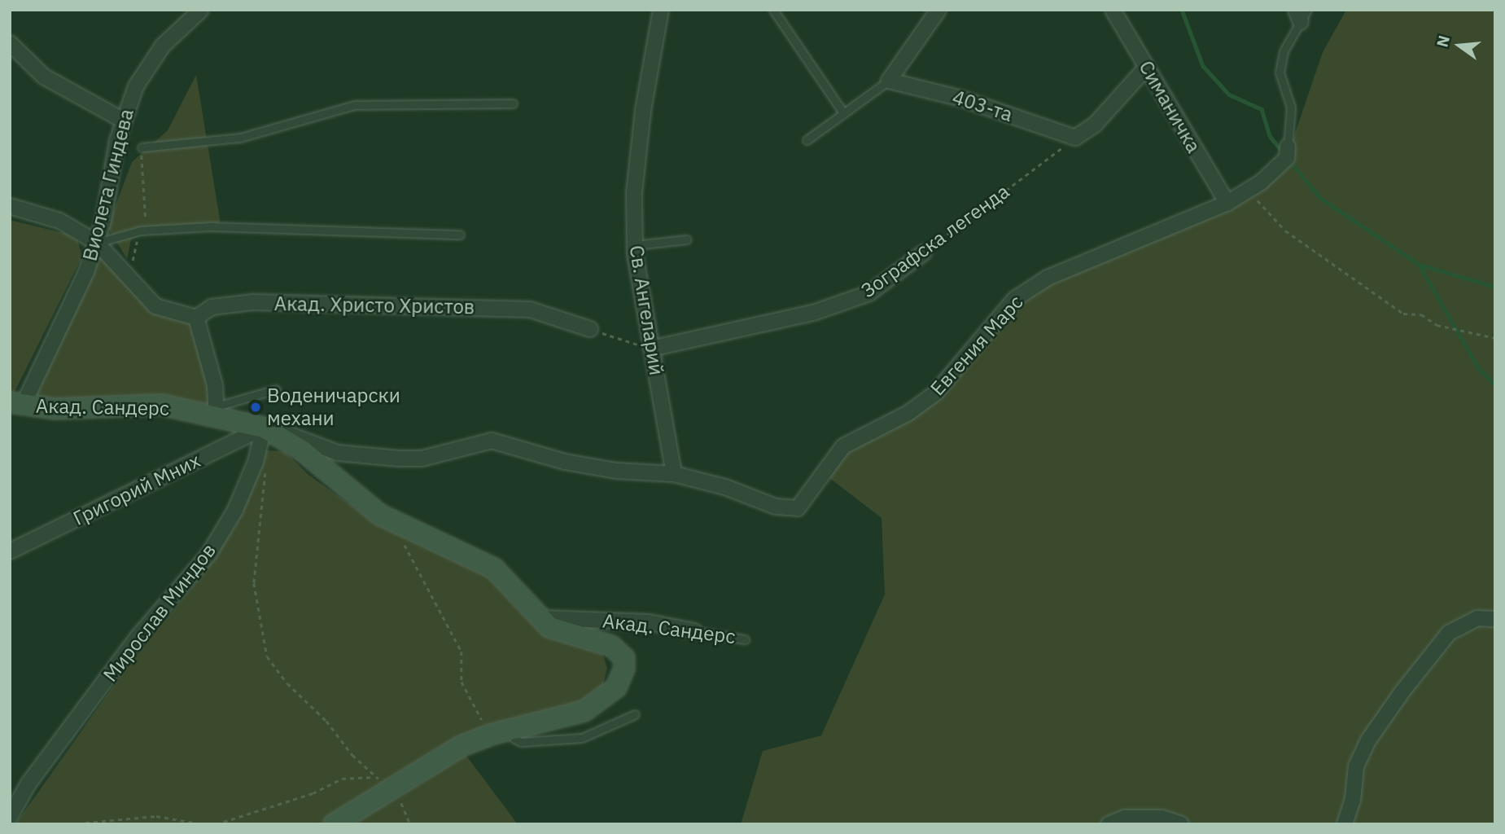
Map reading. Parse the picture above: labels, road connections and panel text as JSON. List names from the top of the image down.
{
  "streets": {
    "street": [
      "403-та",
      "Симаничка",
      "Виолета Гиндева",
      "Зографска легенда",
      "Акад. Христо Христов",
      "Св. Ангеларий",
      "Евгения Марс",
      "Акад. Сандерс",
      "Григорий Мних",
      "Мирослав Миндов"
    ]
  },
  "crossings": [
    ["403-та", "Зографска легенда"],
    ["Симаничка", "Евгения Марс"],
    ["Виолета Гиндева", "Акад. Сандерс"],
    ["Зографска легенда", "Св. Ангеларий"],
    ["Св. Ангеларий", "Евгения Марс"],
    ["Евгения Марс", "Акад. Сандерс"],
    ["Евгения Марс", "Григорий Мних"],
    ["Евгения Марс", "Мирослав Миндов"],
    ["Акад. Сандерс", "Григорий Мних"],
    ["Акад. Сандерс", "Мирослав Миндов"],
    ["Григорий Мних", "Мирослав Миндов"]
  ],
  "places": ["Воденичарски механи"],
  "north": "left"
}
